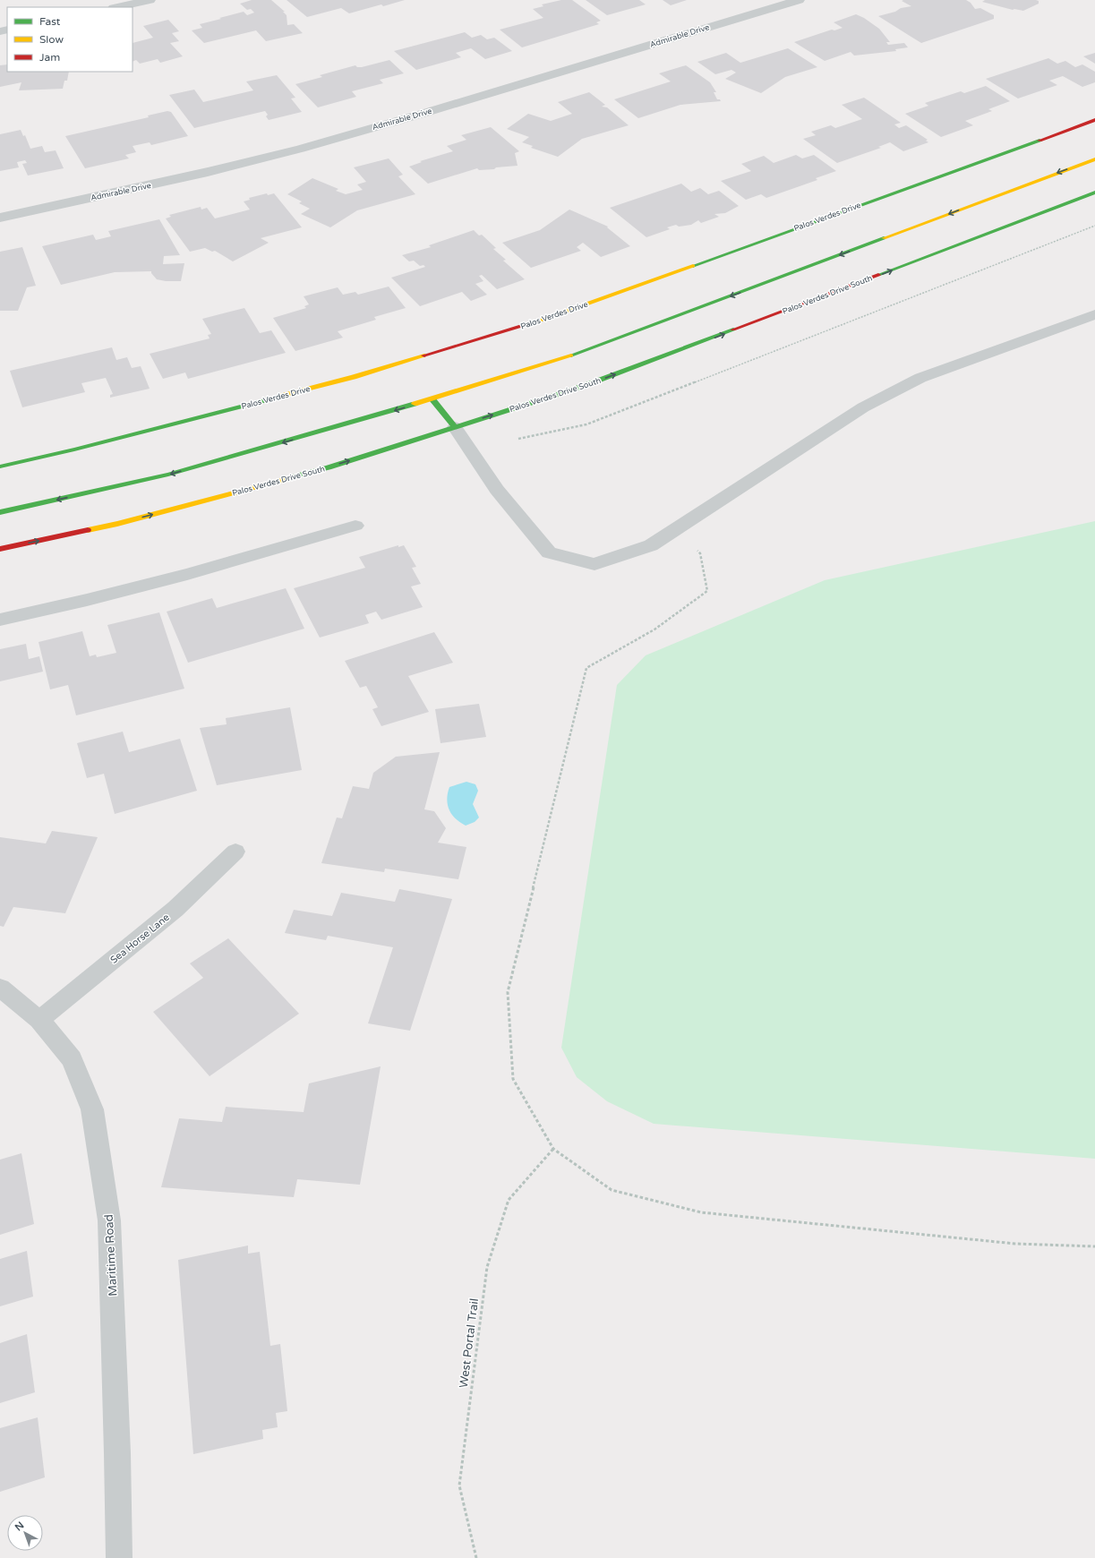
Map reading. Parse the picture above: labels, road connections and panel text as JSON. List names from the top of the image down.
{
  "streets": {
    "main road": ["Palos Verdes Drive", "Palos Verdes Drive South"],
    "street": ["Admirable Drive", "Sea Horse Lane", "Maritime Road"],
    "path": ["West Portal Trail"]
  },
  "crossings": [
    ["Sea Horse Lane", "Maritime Road"]
  ],
  "legend": ["Fast", "Slow", "Jam"],
  "north": "top left"
}
